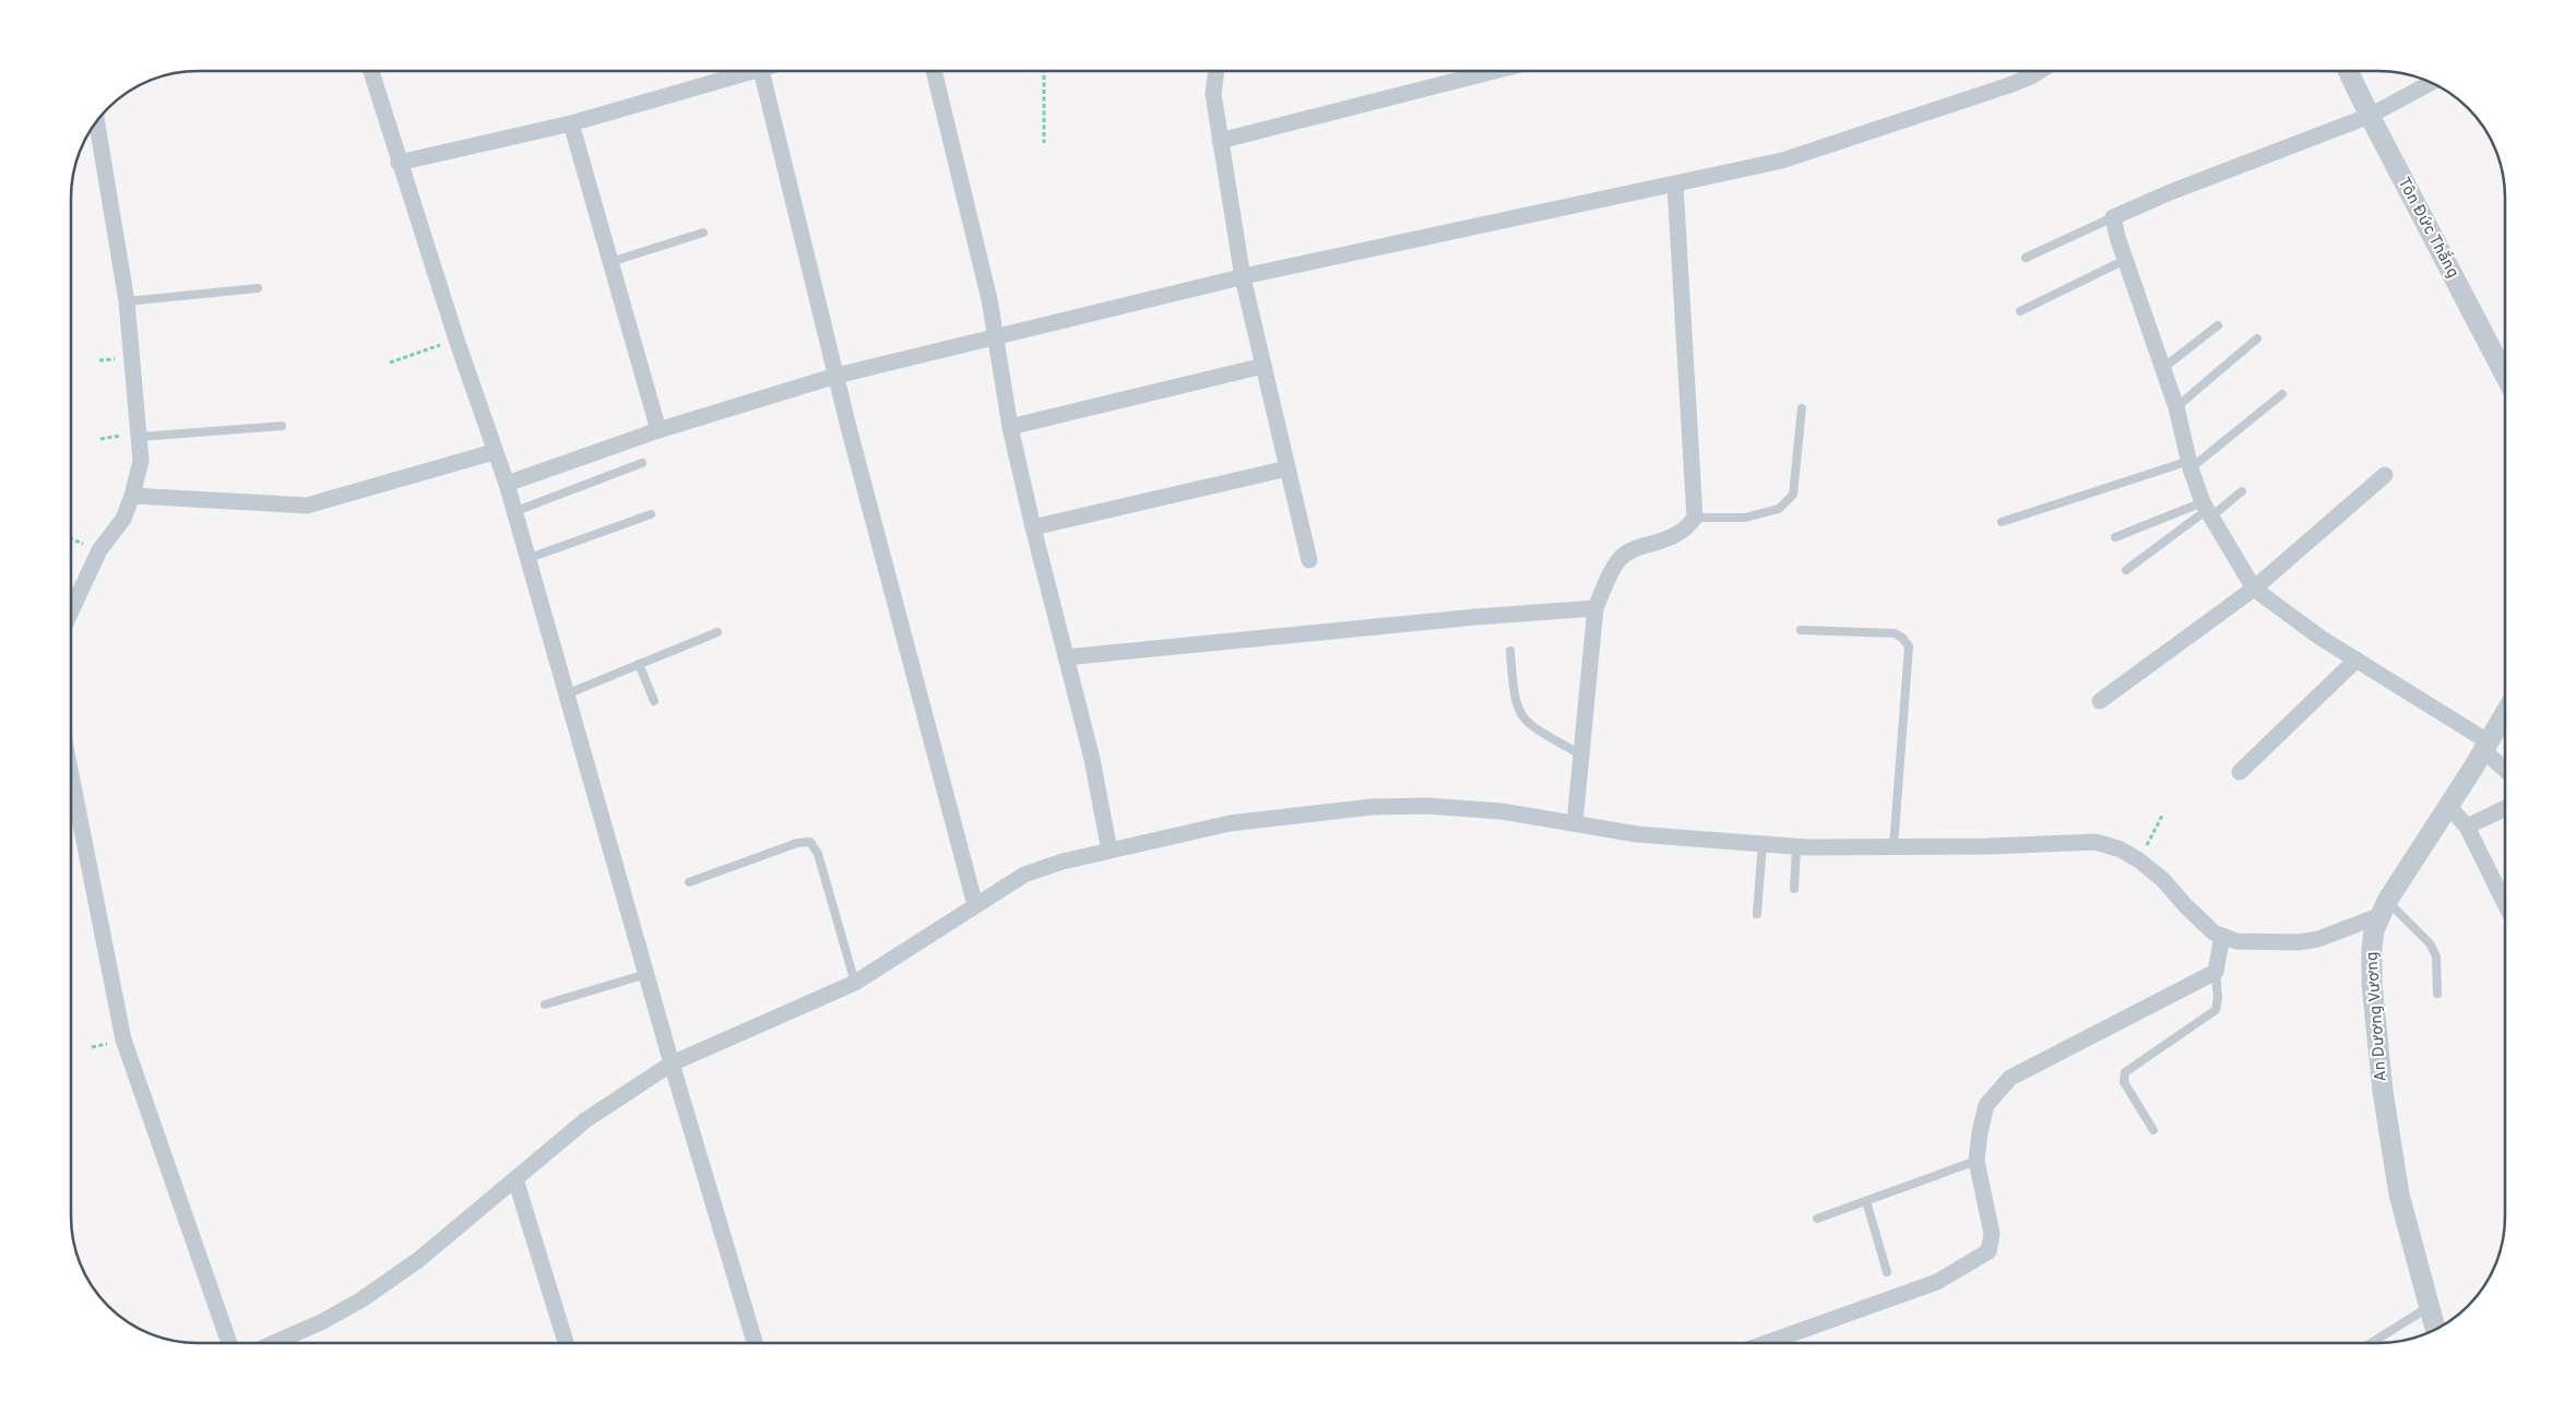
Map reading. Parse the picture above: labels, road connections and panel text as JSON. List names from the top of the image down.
{
  "streets": {
    "street": ["Tôn Đức Thắng", "An Dương Vương"]
  }
}
